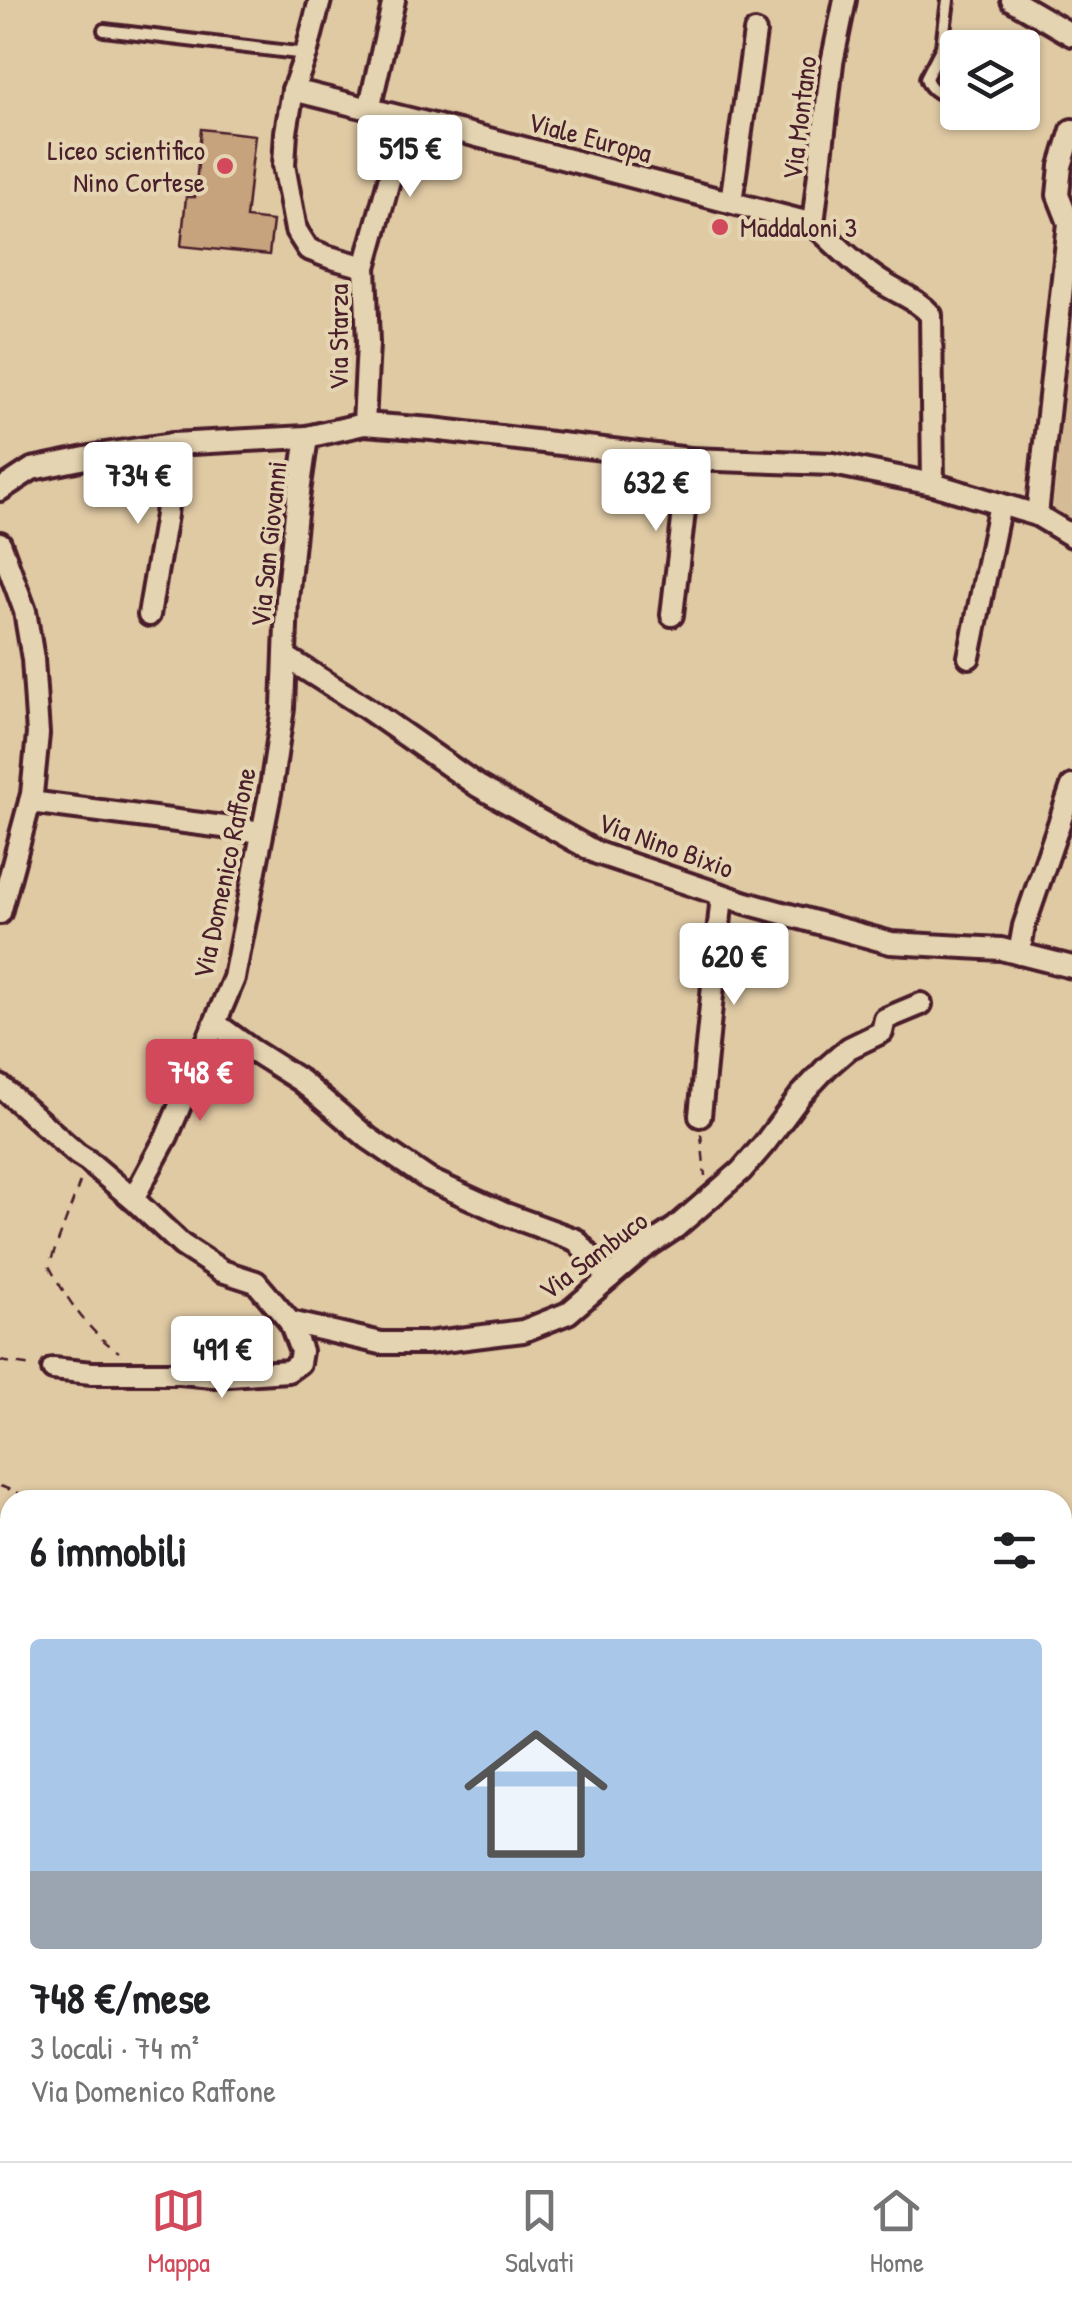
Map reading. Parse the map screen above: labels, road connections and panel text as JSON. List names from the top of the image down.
{
  "streets": {
    "street": [
      "Via Montano",
      "Viale Europa",
      "Via Starza",
      "Via San Giovanni",
      "Via Nino Bixio",
      "Via Domenico Raffone",
      "Via Sambuco"
    ]
  },
  "crossings": [
    ["Via Montano", "Viale Europa"],
    ["Viale Europa", "Via Starza"],
    ["Via San Giovanni", "Via Nino Bixio"],
    ["Via San Giovanni", "Via Domenico Raffone"],
    ["Via Nino Bixio", "Via Domenico Raffone"]
  ],
  "places": ["Liceo scientifico Nino Cortese", "Maddaloni 3"],
  "page": {
    "price": [
      "515 €",
      "734 €",
      "632 €",
      "620 €",
      "748 €",
      "491 €"
    ],
    "heading": "6 immobili",
    "list": [
      {
        "name": "748 €/mese",
        "note": "3 locali · 74 m² · Via Domenico Raffone"
      }
    ],
    "tabs": ["Mappa", "Salvati", "Home"]
  }
}
